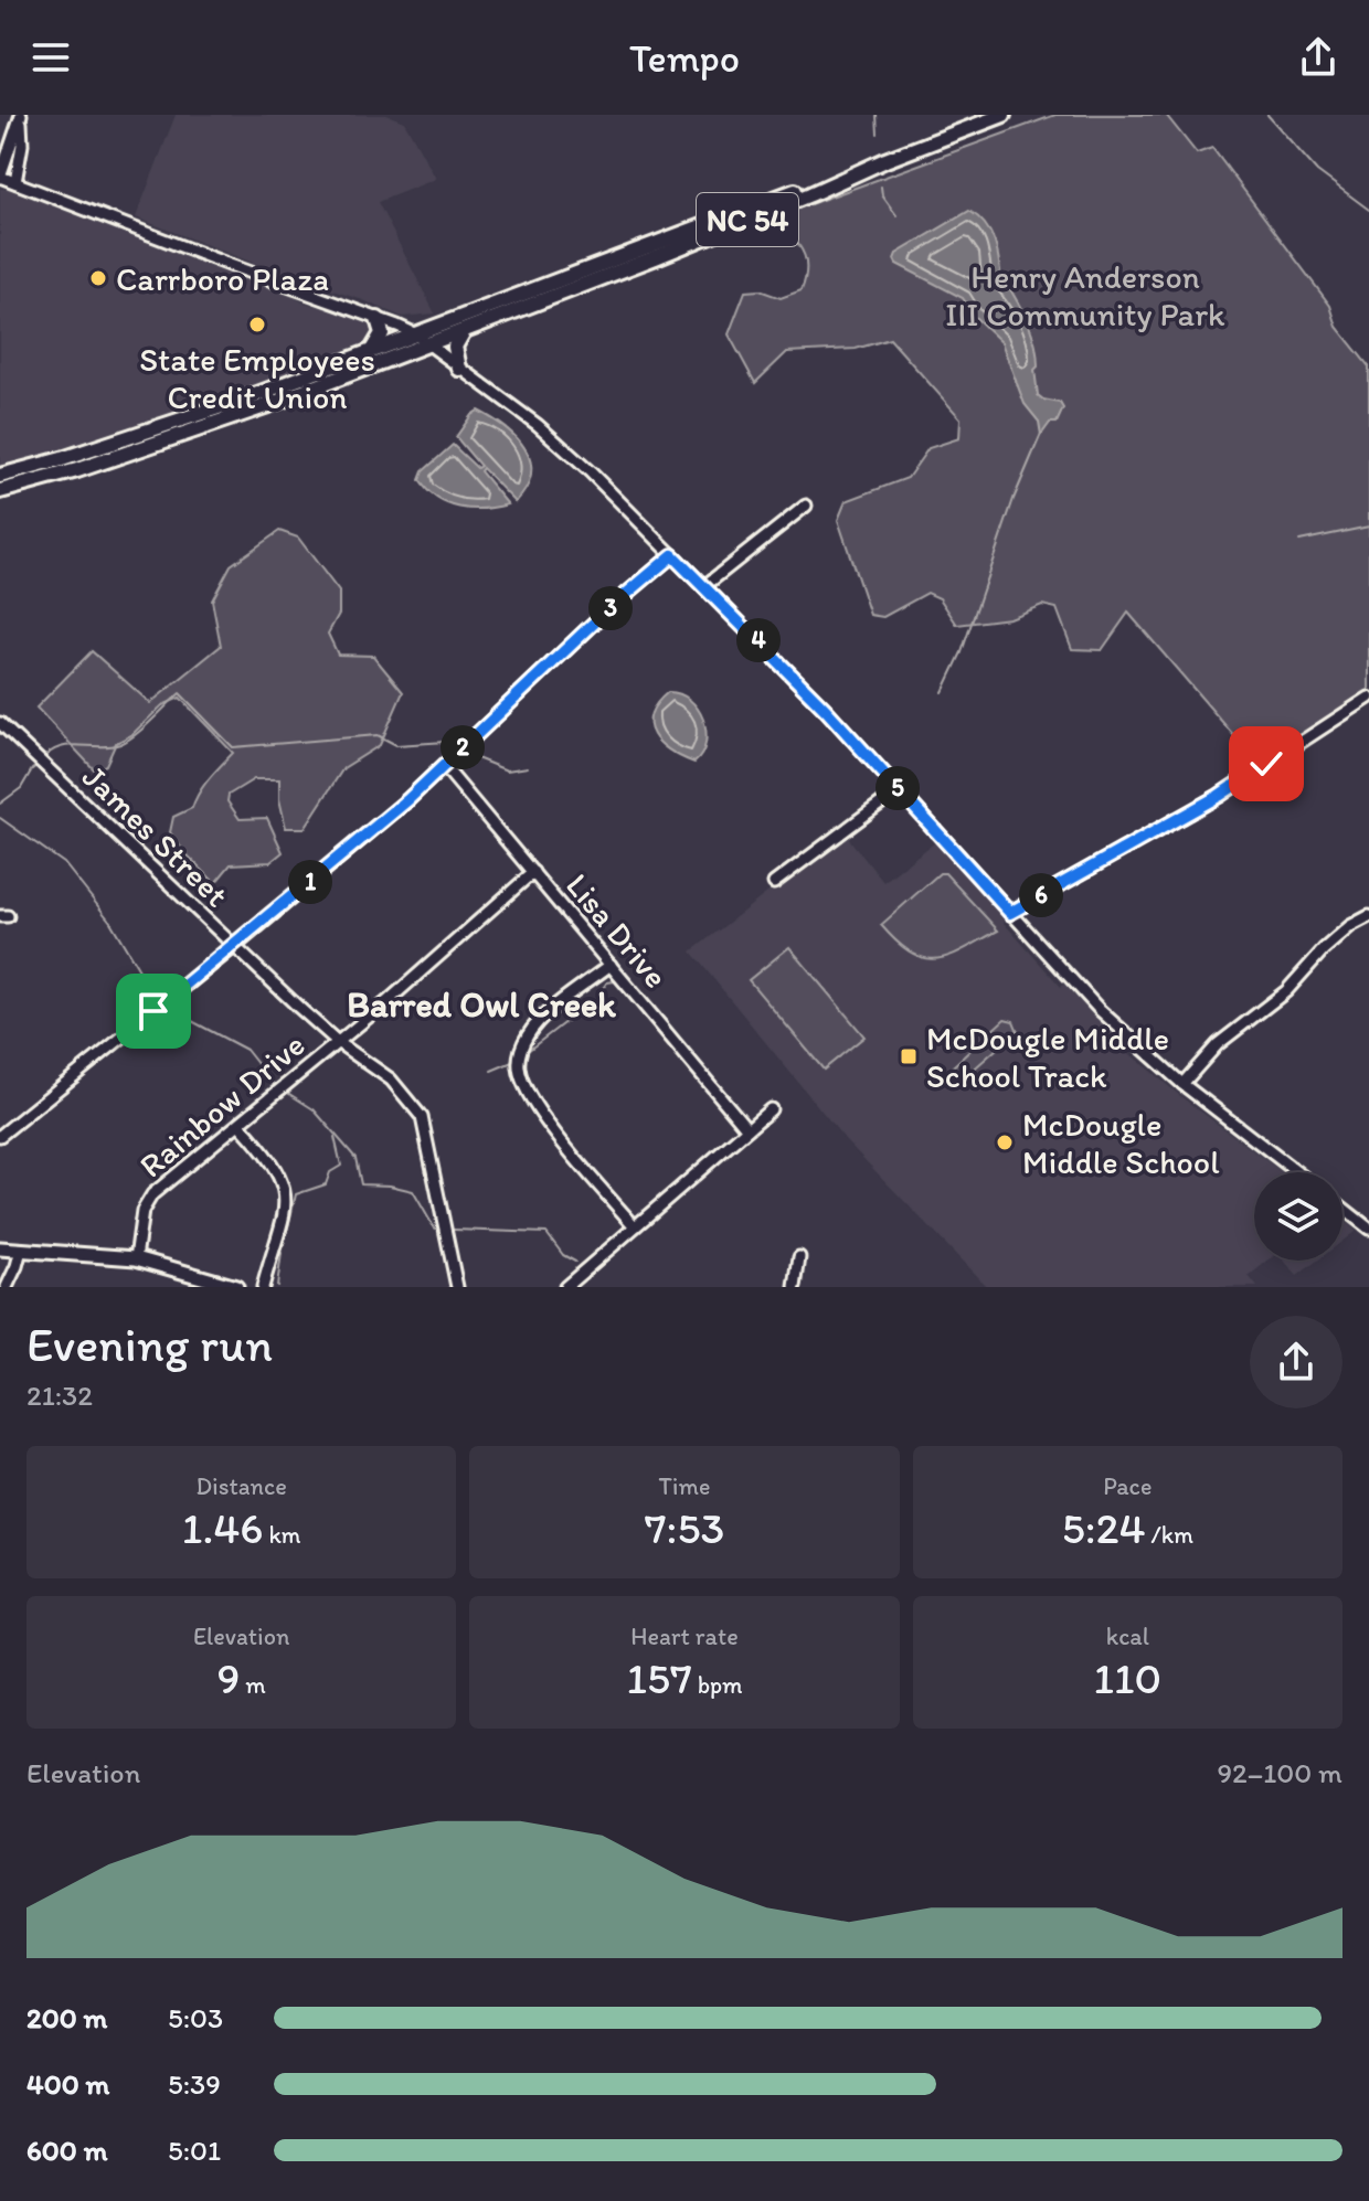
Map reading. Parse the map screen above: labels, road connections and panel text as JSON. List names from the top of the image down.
{
  "streets": {
    "highway": ["NC 54"],
    "street": ["James Street", "Lisa Drive", "Rainbow Drive"]
  },
  "crossings": [
    ["James Street", "Rainbow Drive"],
    ["Lisa Drive", "Rainbow Drive"]
  ],
  "districts": ["Barred Owl Creek"],
  "parks": ["Henry Anderson III Community Park"],
  "places": {
    "other": ["Carrboro Plaza", "State Employees Credit Union", "McDougle Middle School"],
    "transit": ["McDougle Middle School Track"]
  },
  "page": {
    "header": "Tempo",
    "pins": [
      "3",
      "4",
      "2",
      "5",
      "1",
      "6"
    ],
    "heading": ["Evening run", "21:32"],
    "stats": [
      ["Distance", "1.46 km"],
      ["Time", "7:53"],
      ["Pace", "5:24 /km"],
      ["Elevation", "9 m"],
      ["Heart rate", "157 bpm"],
      ["kcal", "110"]
    ],
    "chart": ["Elevation", "92–100 m"],
    "list": [
      {
        "name": "200 m",
        "note": "5:03"
      },
      {
        "name": "400 m",
        "note": "5:39"
      },
      {
        "name": "600 m",
        "note": "5:01"
      }
    ]
  }
}
